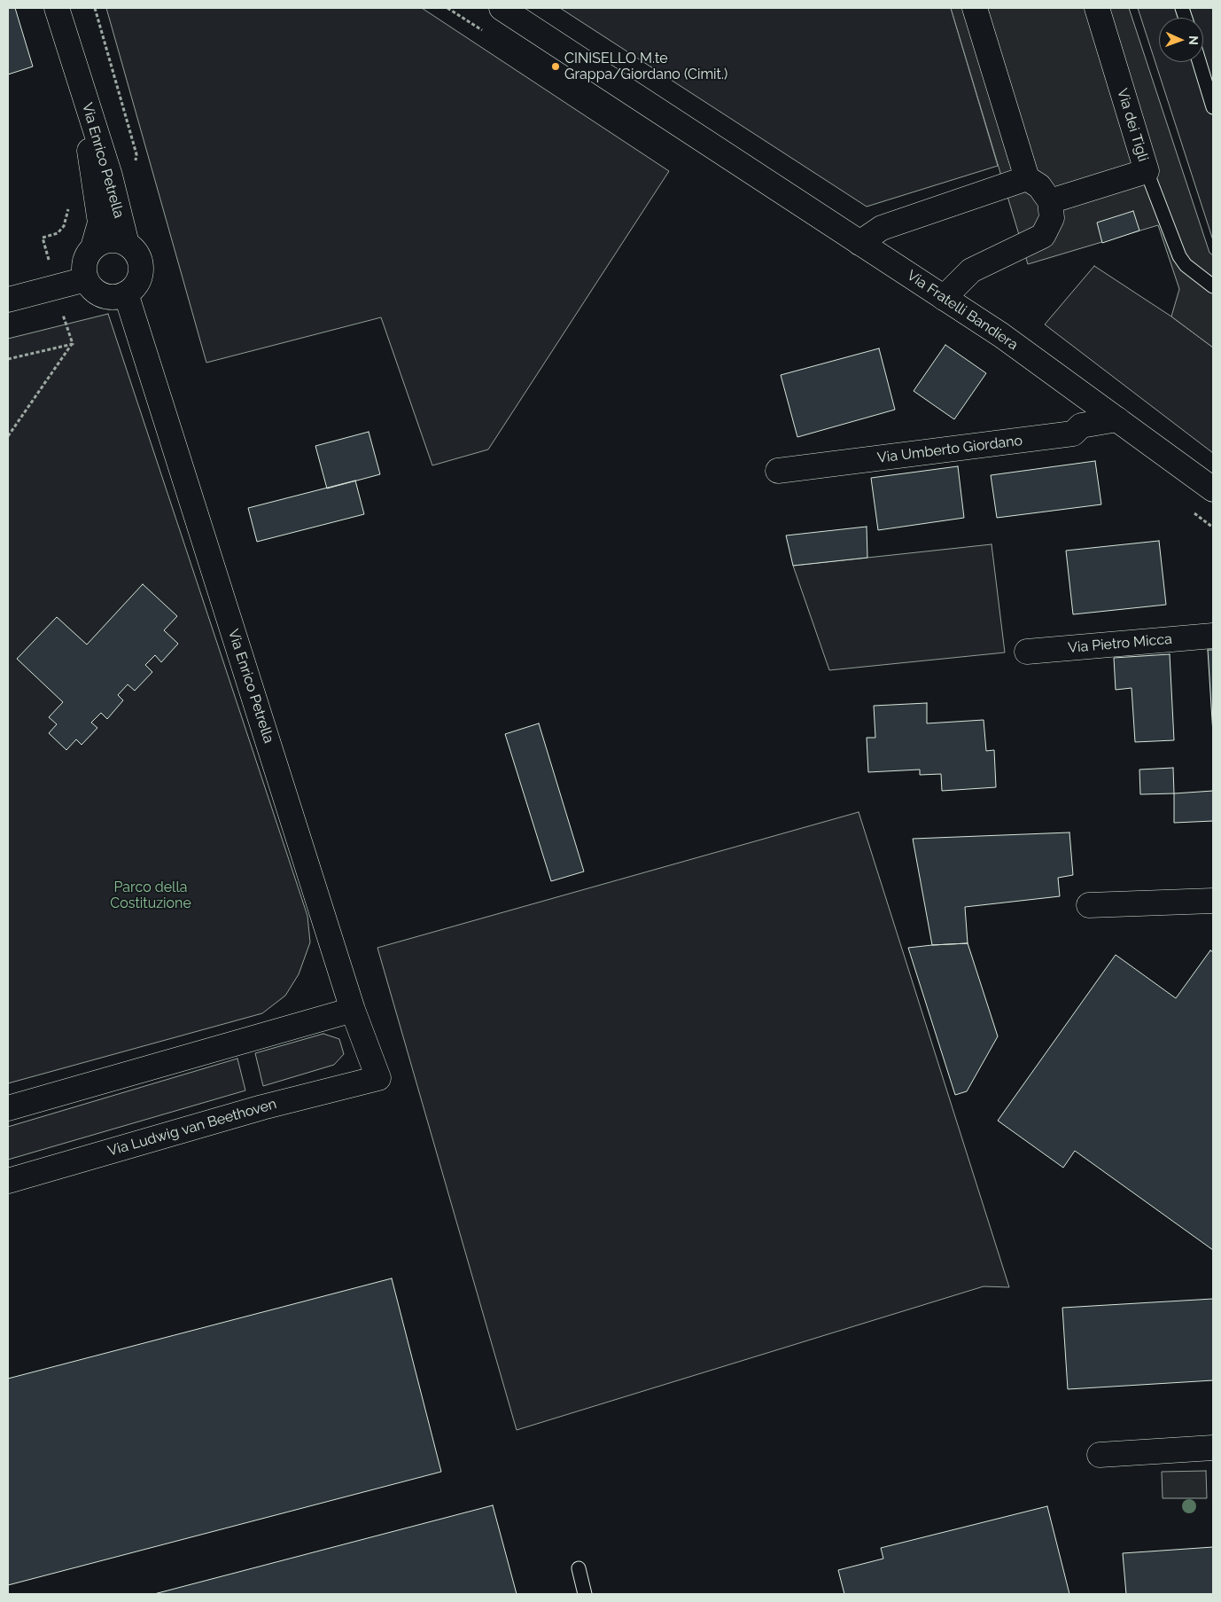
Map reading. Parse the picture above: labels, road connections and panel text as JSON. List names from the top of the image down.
{
  "streets": {
    "street": [
      "Via dei Tigli",
      "Via Enrico Petrella",
      "Via Fratelli Bandiera",
      "Via Umberto Giordano",
      "Via Pietro Micca",
      "Via Ludwig van Beethoven"
    ]
  },
  "crossings": [
    ["Via Enrico Petrella", "Via Ludwig van Beethoven"],
    ["Via Fratelli Bandiera", "Via Umberto Giordano"]
  ],
  "parks": ["Parco della Costituzione"],
  "places": ["CINISELLO M.te Grappa/Giordano (Cimit.)"],
  "north": "right"
}
